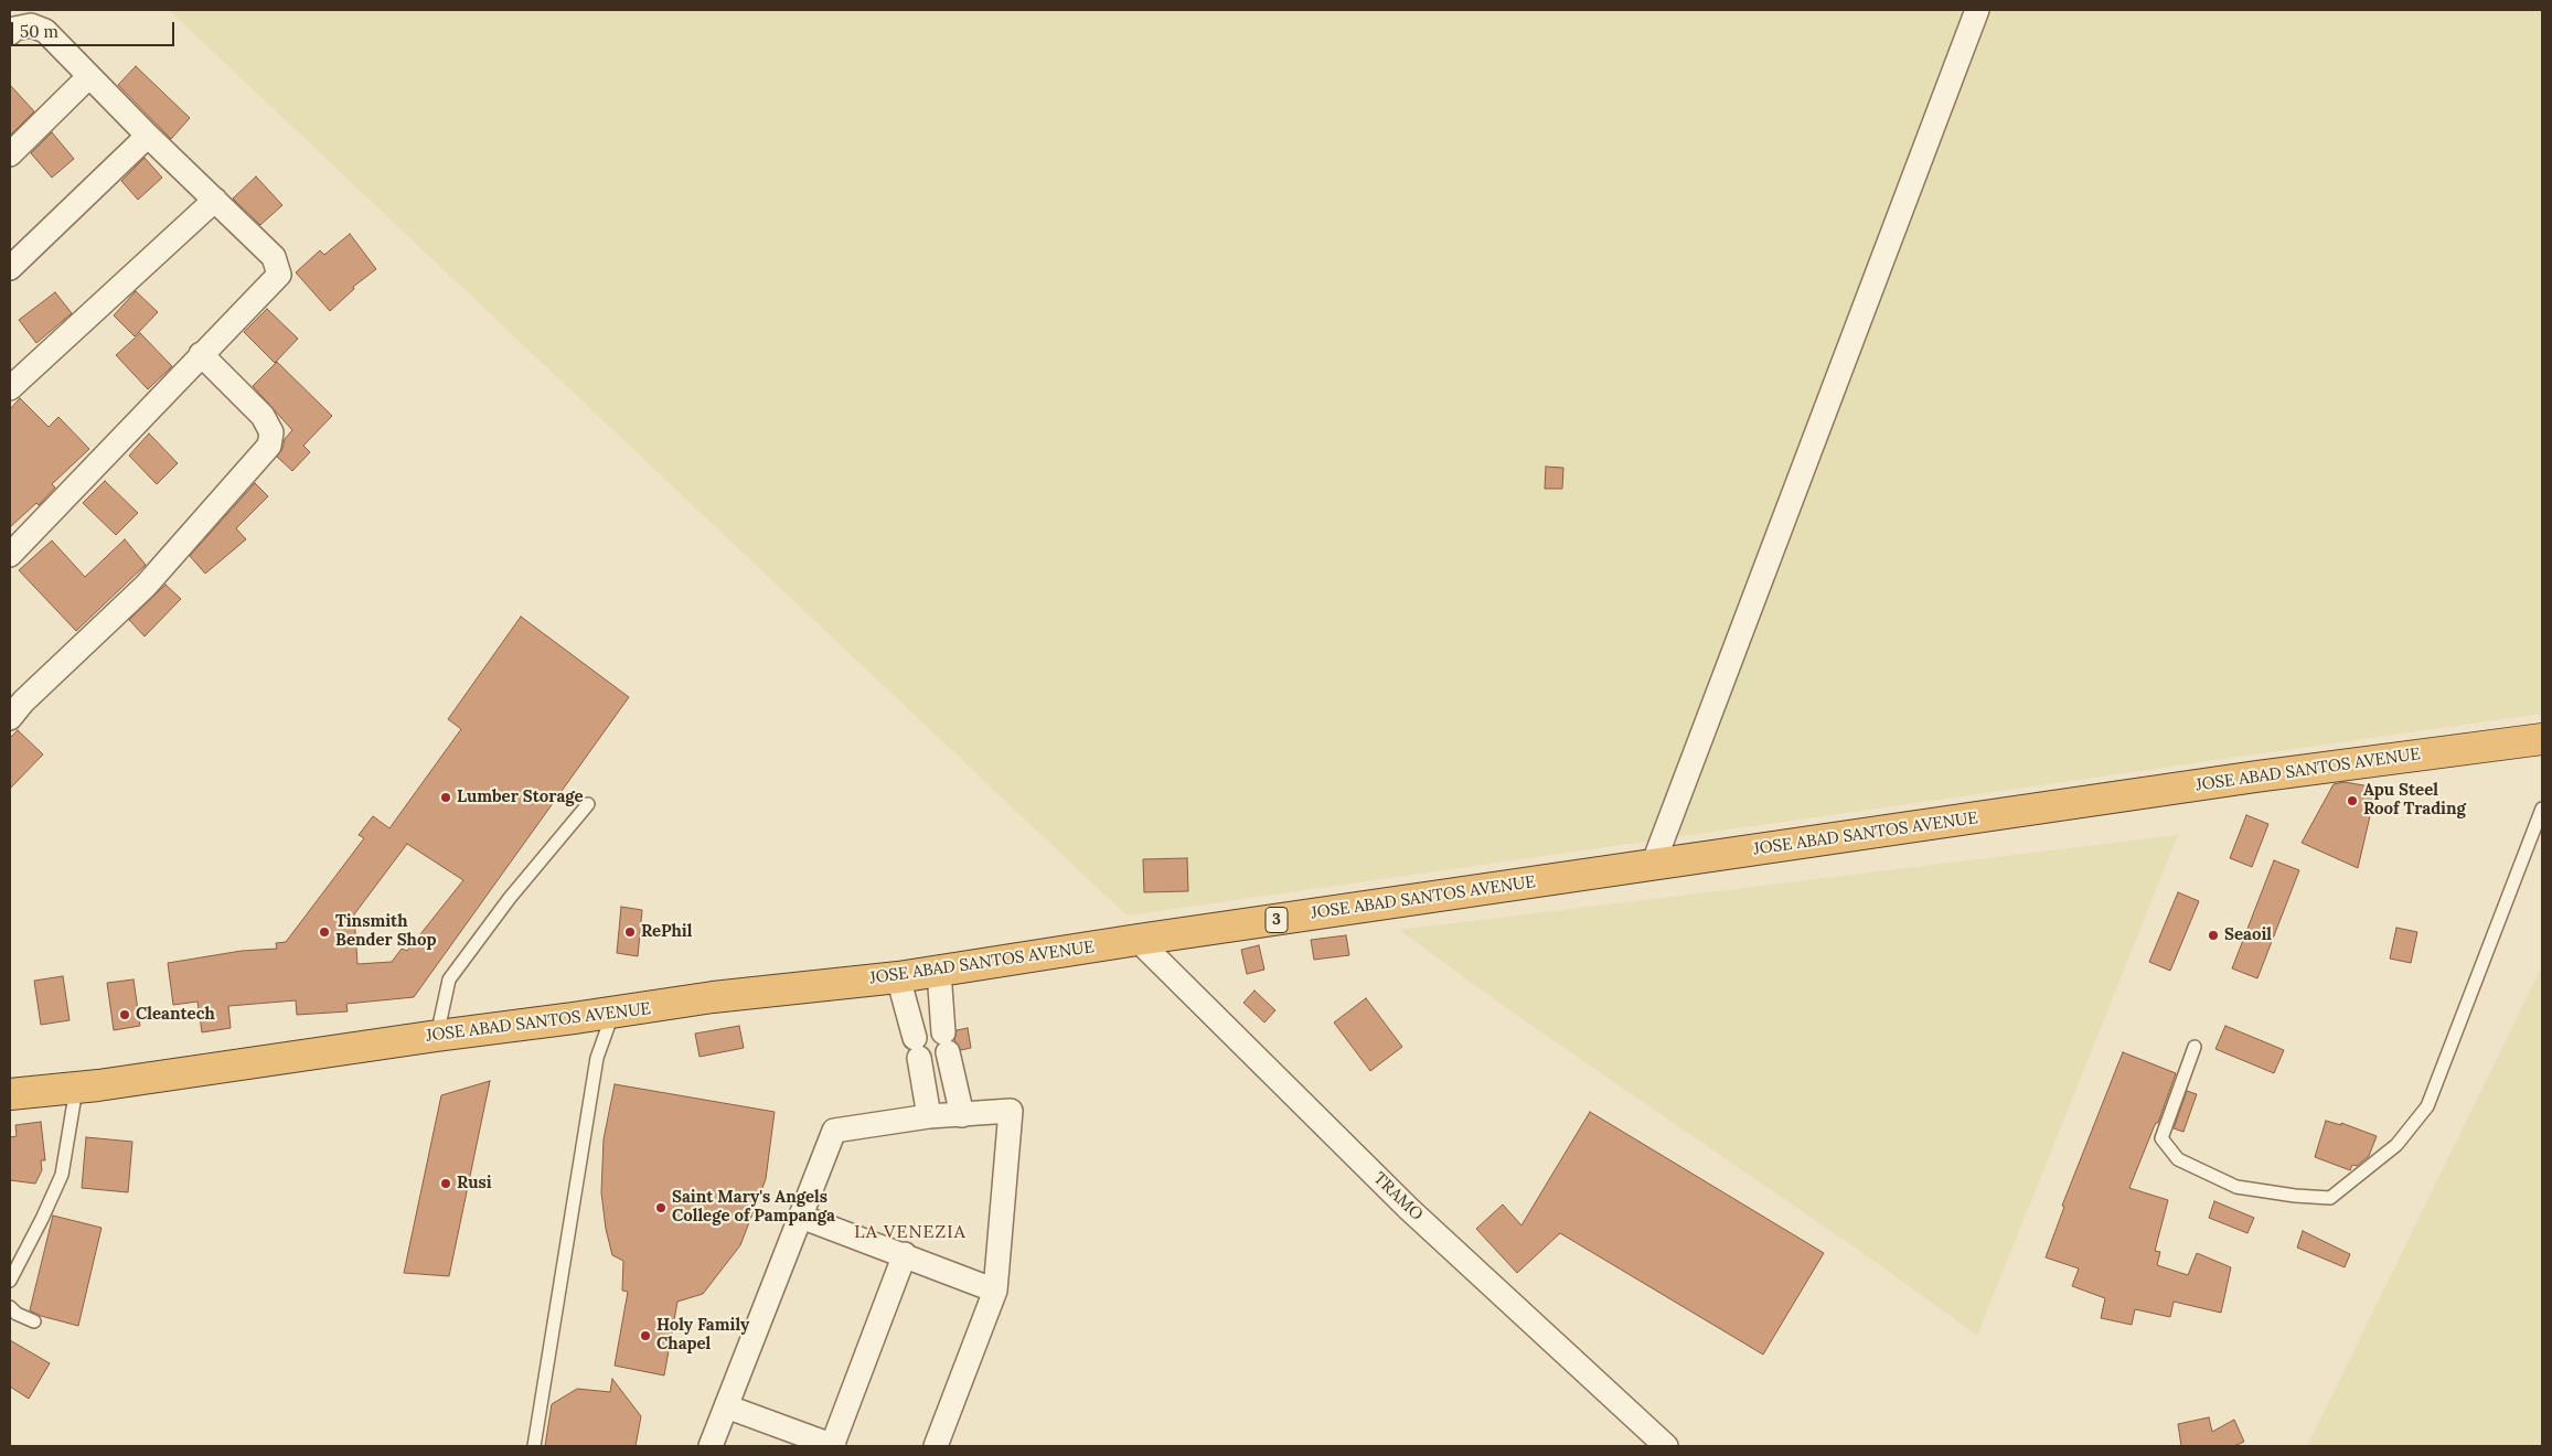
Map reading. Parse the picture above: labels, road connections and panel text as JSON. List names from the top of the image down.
{
  "streets": {
    "highway": ["JOSE ABAD SANTOS AVENUE", "3"],
    "street": ["TRAMO"]
  },
  "crossings": [
    ["JOSE ABAD SANTOS AVENUE", "TRAMO"]
  ],
  "districts": ["LA VENEZIA"],
  "places": [
    "Lumber Storage",
    "Apu Steel Roof Trading",
    "Tinsmith Bender Shop",
    "RePhil",
    "Seaoil",
    "Cleantech",
    "Rusi",
    "Saint Mary's Angels College of Pampanga",
    "Holy Family Chapel"
  ],
  "scale_bar": "50 m"
}
